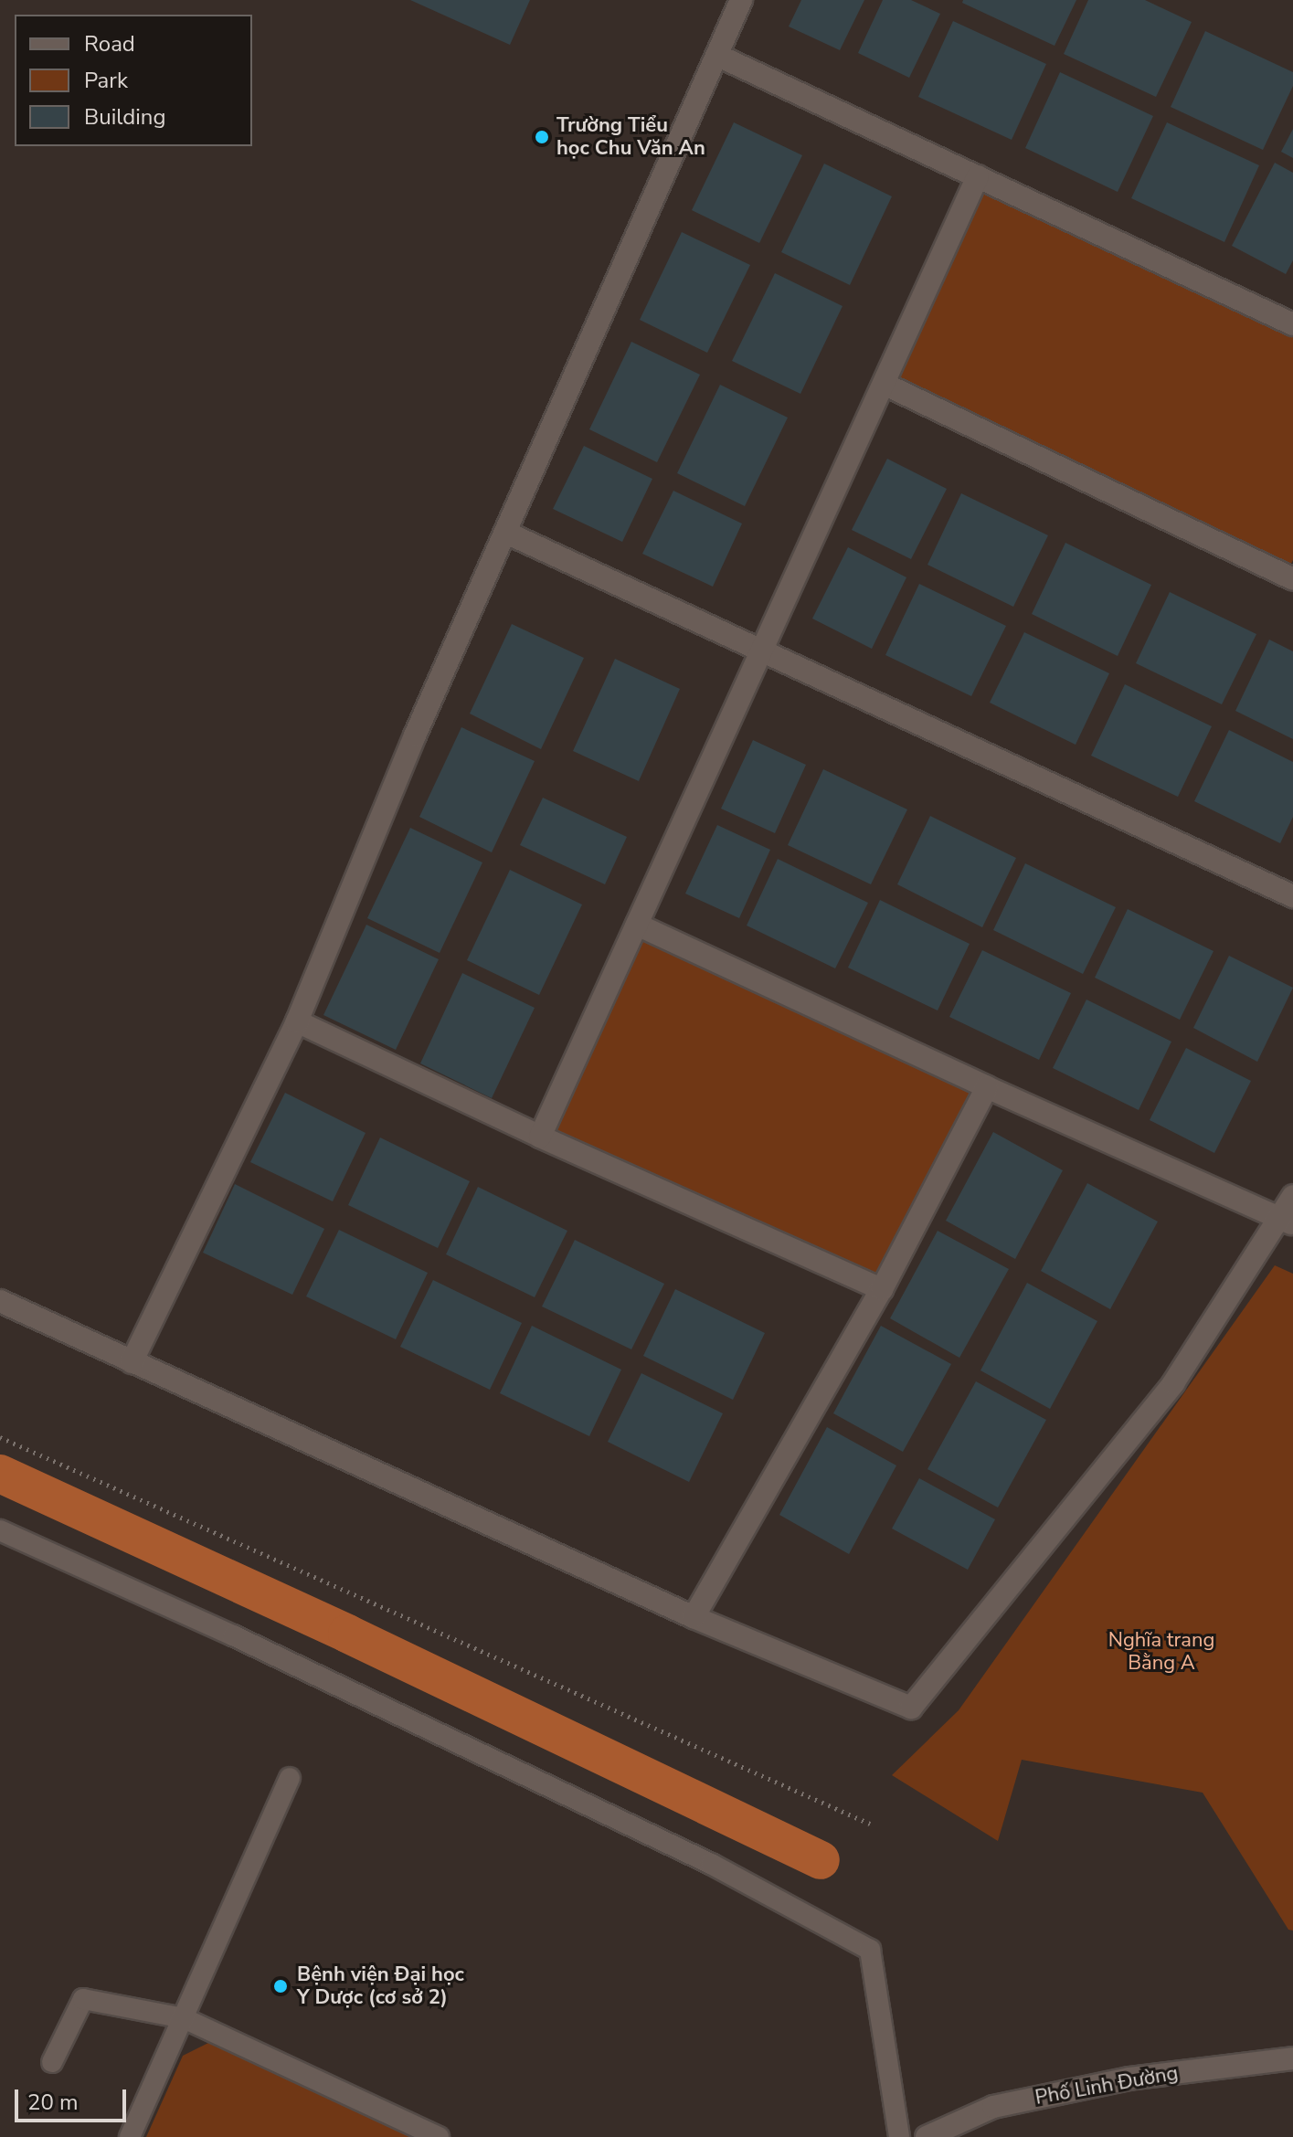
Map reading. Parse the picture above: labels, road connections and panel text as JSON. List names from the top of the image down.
{
  "streets": {
    "street": ["Phố Linh Đường"]
  },
  "parks": ["Nghĩa trang Bằng A"],
  "places": ["Trường Tiểu học Chu Văn An", "Bệnh viện Đại học Y Dược (cơ sở 2)"],
  "legend": ["Road", "Park", "Building"],
  "scale_bar": "20 m"
}
